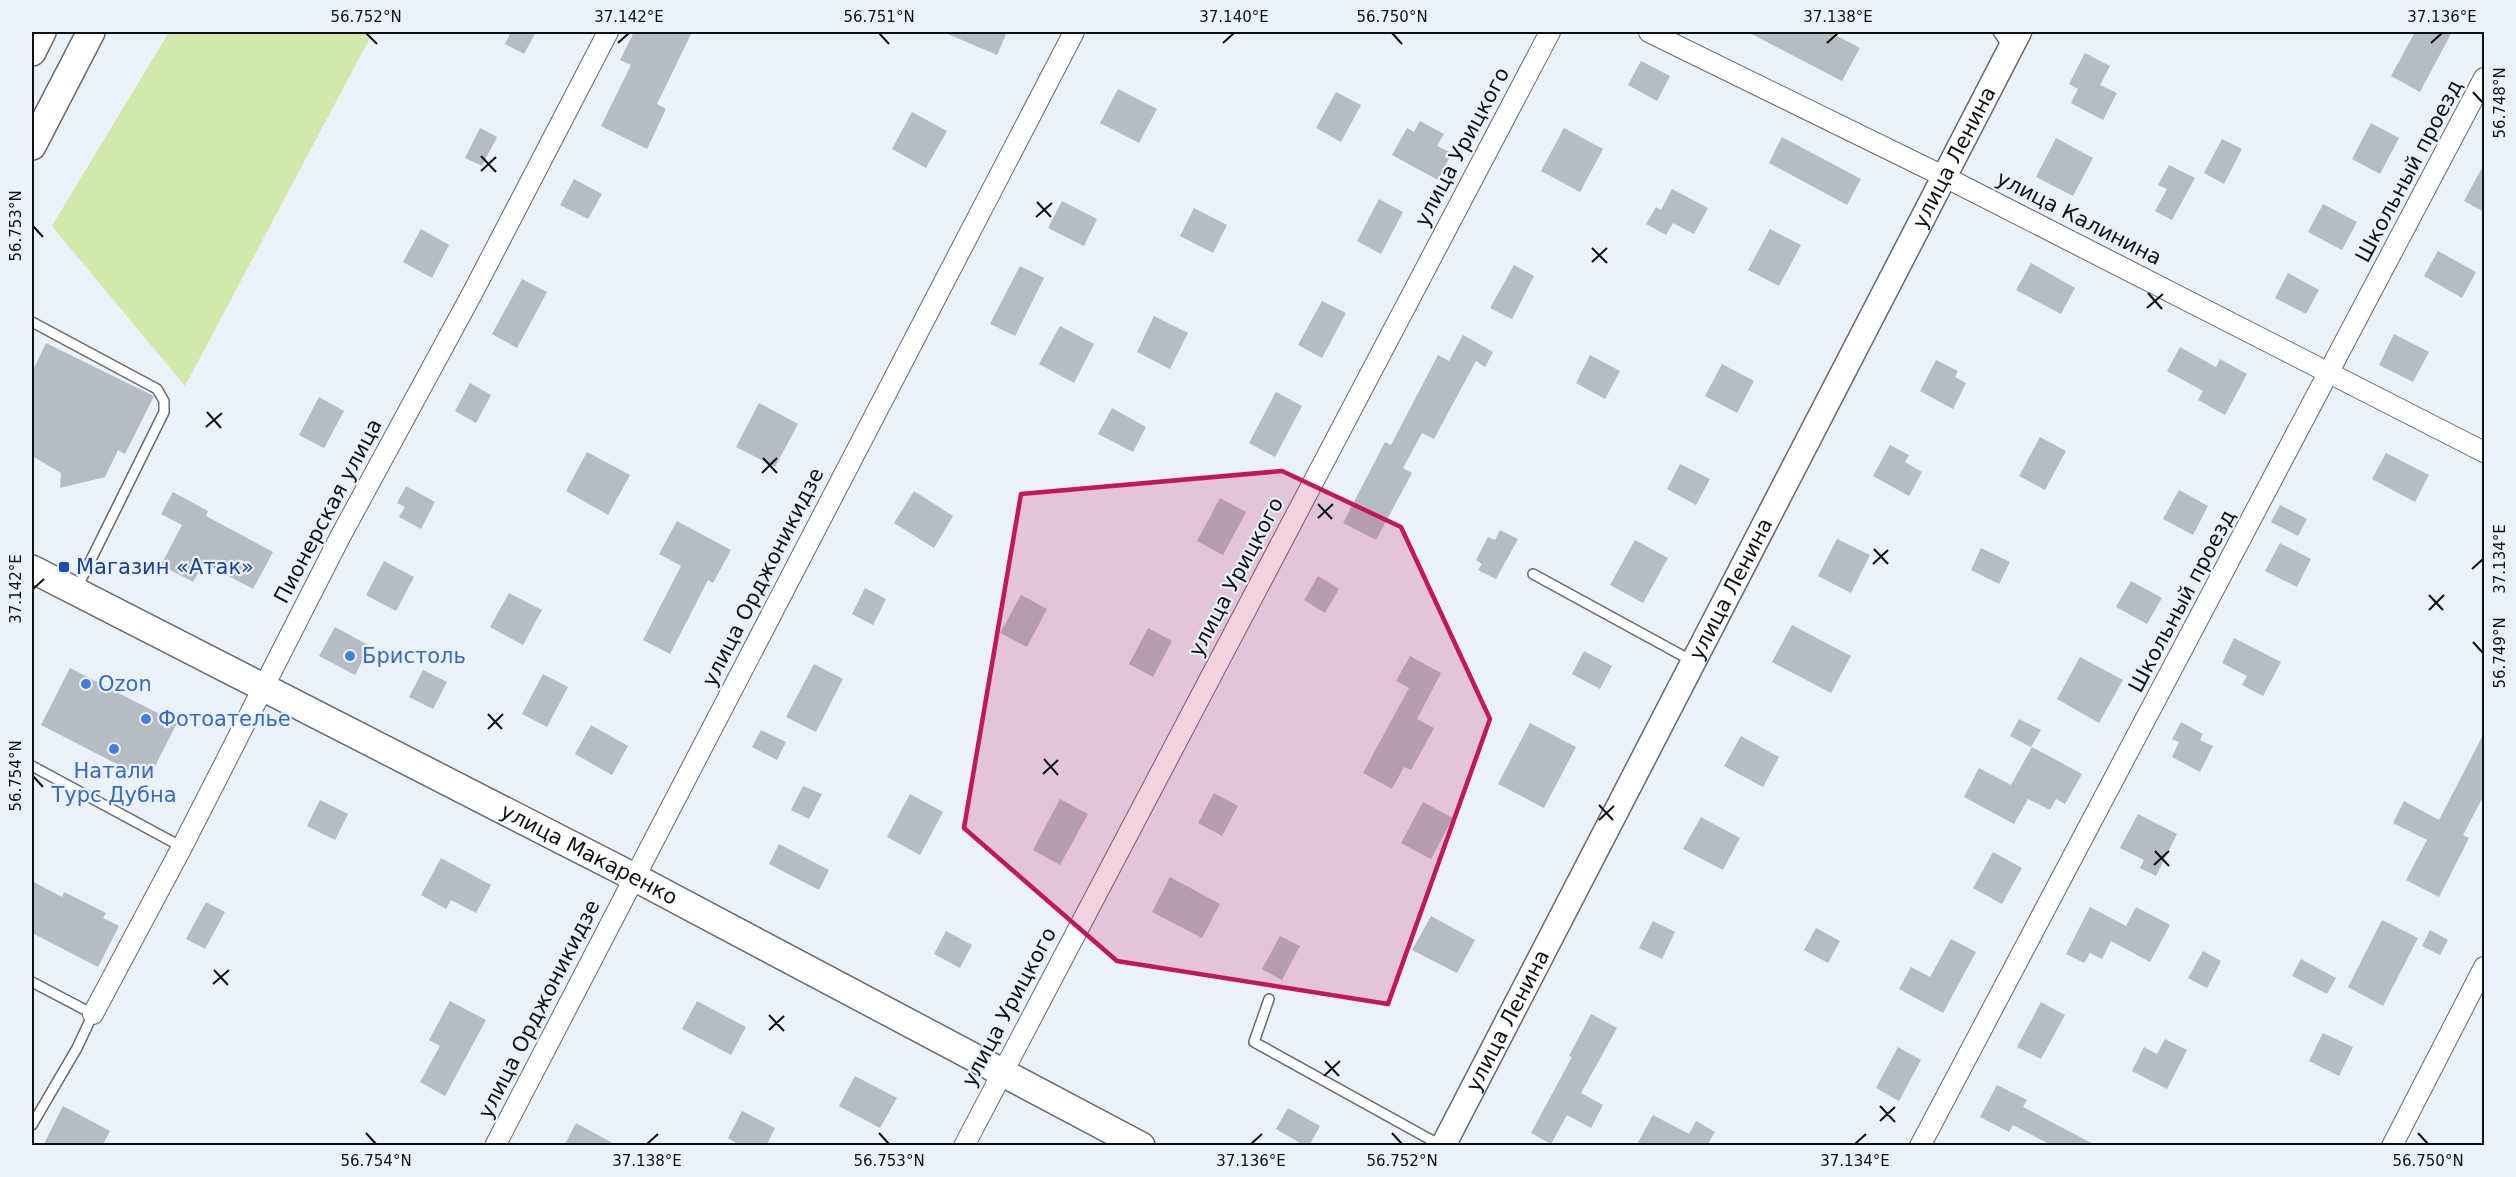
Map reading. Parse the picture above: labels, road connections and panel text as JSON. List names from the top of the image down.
{
  "streets": {
    "main road": ["улица Макаренко"],
    "street": [
      "улица Урицкого",
      "улица Ленина",
      "Школьный проезд",
      "улица Калинина",
      "Пионерская улица",
      "улица Орджоникидзе"
    ]
  },
  "crossings": [
    ["улица Урицкого", "улица Макаренко"],
    ["улица Ленина", "улица Калинина"],
    ["Школьный проезд", "улица Калинина"],
    ["Пионерская улица", "улица Макаренко"],
    ["улица Орджоникидзе", "улица Макаренко"]
  ],
  "places": {
    "transit": ["Магазин «Атак»"],
    "other": [
      "Бристоль",
      "Ozon",
      "Фотоателье",
      "Натали Турс Дубна"
    ]
  },
  "coordinates": [
    "56.752°N",
    "37.142°E",
    "56.751°N",
    "37.140°E",
    "56.750°N",
    "37.138°E",
    "37.136°E",
    "56.748°N",
    "56.753°N",
    "37.134°E",
    "56.749°N",
    "56.754°N"
  ]
}
